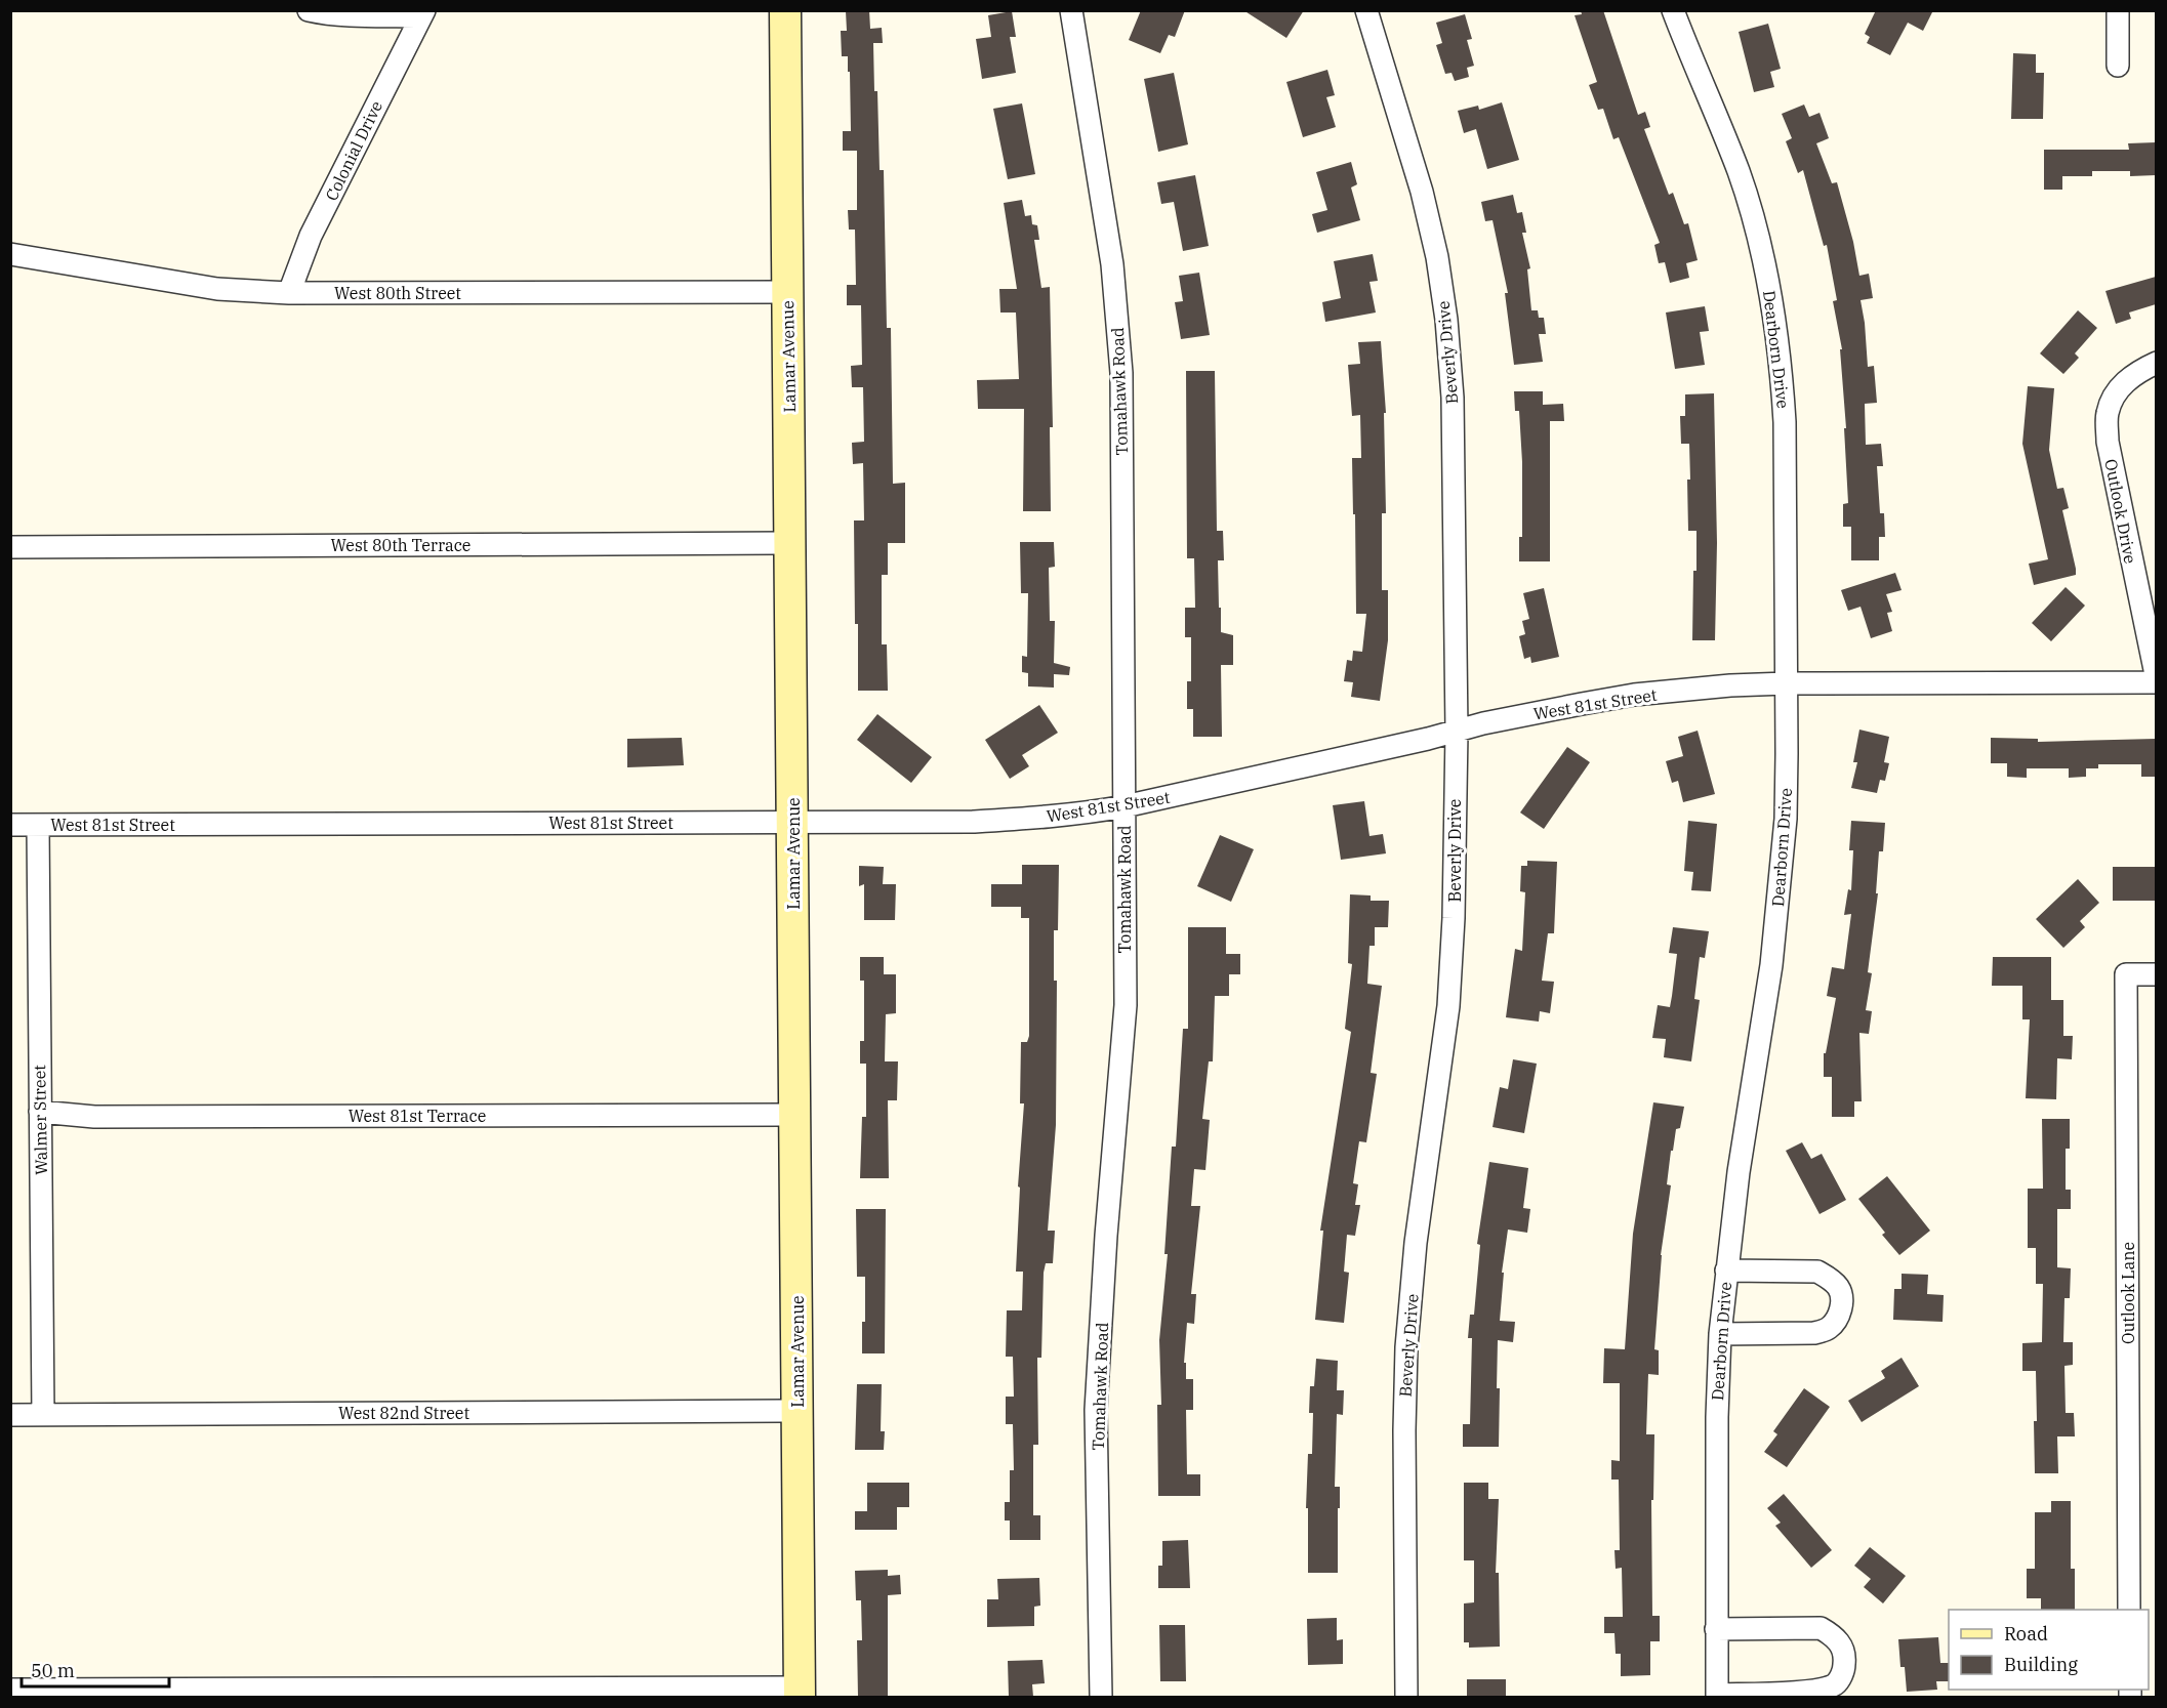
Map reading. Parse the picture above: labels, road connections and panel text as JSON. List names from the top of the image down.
{
  "streets": {
    "street": [
      "Colonial Drive",
      "West 80th Street",
      "Dearborn Drive",
      "Beverly Drive",
      "Lamar Avenue",
      "Tomahawk Road",
      "Outlook Drive",
      "West 80th Terrace",
      "West 81st Street",
      "West 81st Terrace",
      "Walmer Street",
      "Outlook Lane",
      "West 82nd Street"
    ]
  },
  "crossings": [
    ["Colonial Drive", "West 80th Street"],
    ["West 80th Street", "Lamar Avenue"],
    ["Dearborn Drive", "West 81st Street"],
    ["Beverly Drive", "West 81st Street"],
    ["Lamar Avenue", "West 80th Terrace"],
    ["Lamar Avenue", "West 81st Street"],
    ["Lamar Avenue", "West 81st Terrace"],
    ["Lamar Avenue", "West 82nd Street"],
    ["Tomahawk Road", "West 81st Street"],
    ["Outlook Drive", "West 81st Street"],
    ["West 81st Street", "Walmer Street"],
    ["West 81st Terrace", "Walmer Street"],
    ["Walmer Street", "West 82nd Street"]
  ],
  "legend": ["Road", "Building"],
  "scale_bar": "50 m"
}
